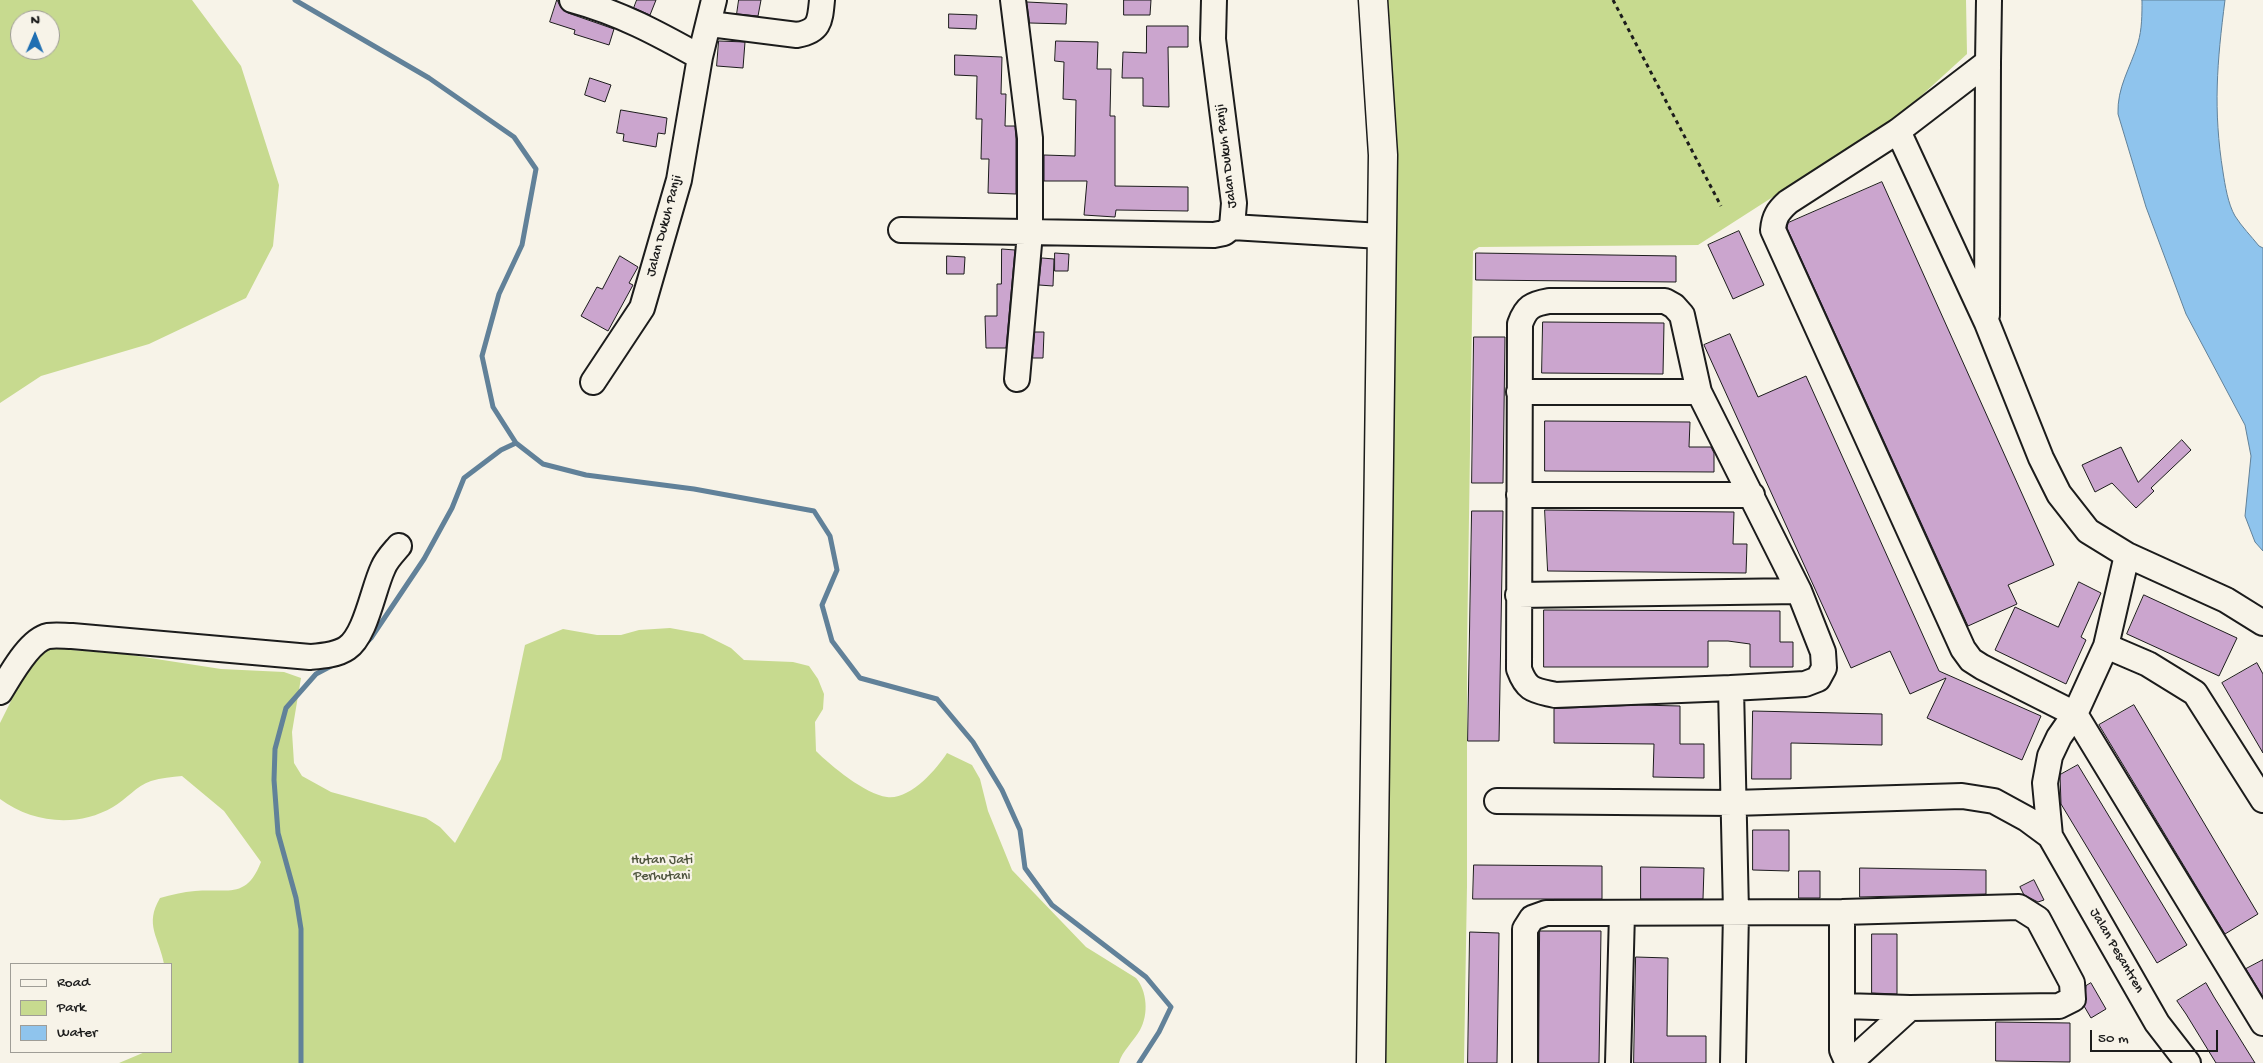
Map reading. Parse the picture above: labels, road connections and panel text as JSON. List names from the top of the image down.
{
  "streets": {
    "street": ["Jalan Dukuh Panji", "Jalan Pesantren"]
  },
  "parks": ["Hutan Jati Perhutani"],
  "legend": ["Road", "Park", "Water"],
  "scale_bar": "50 m",
  "north": "top"
}
